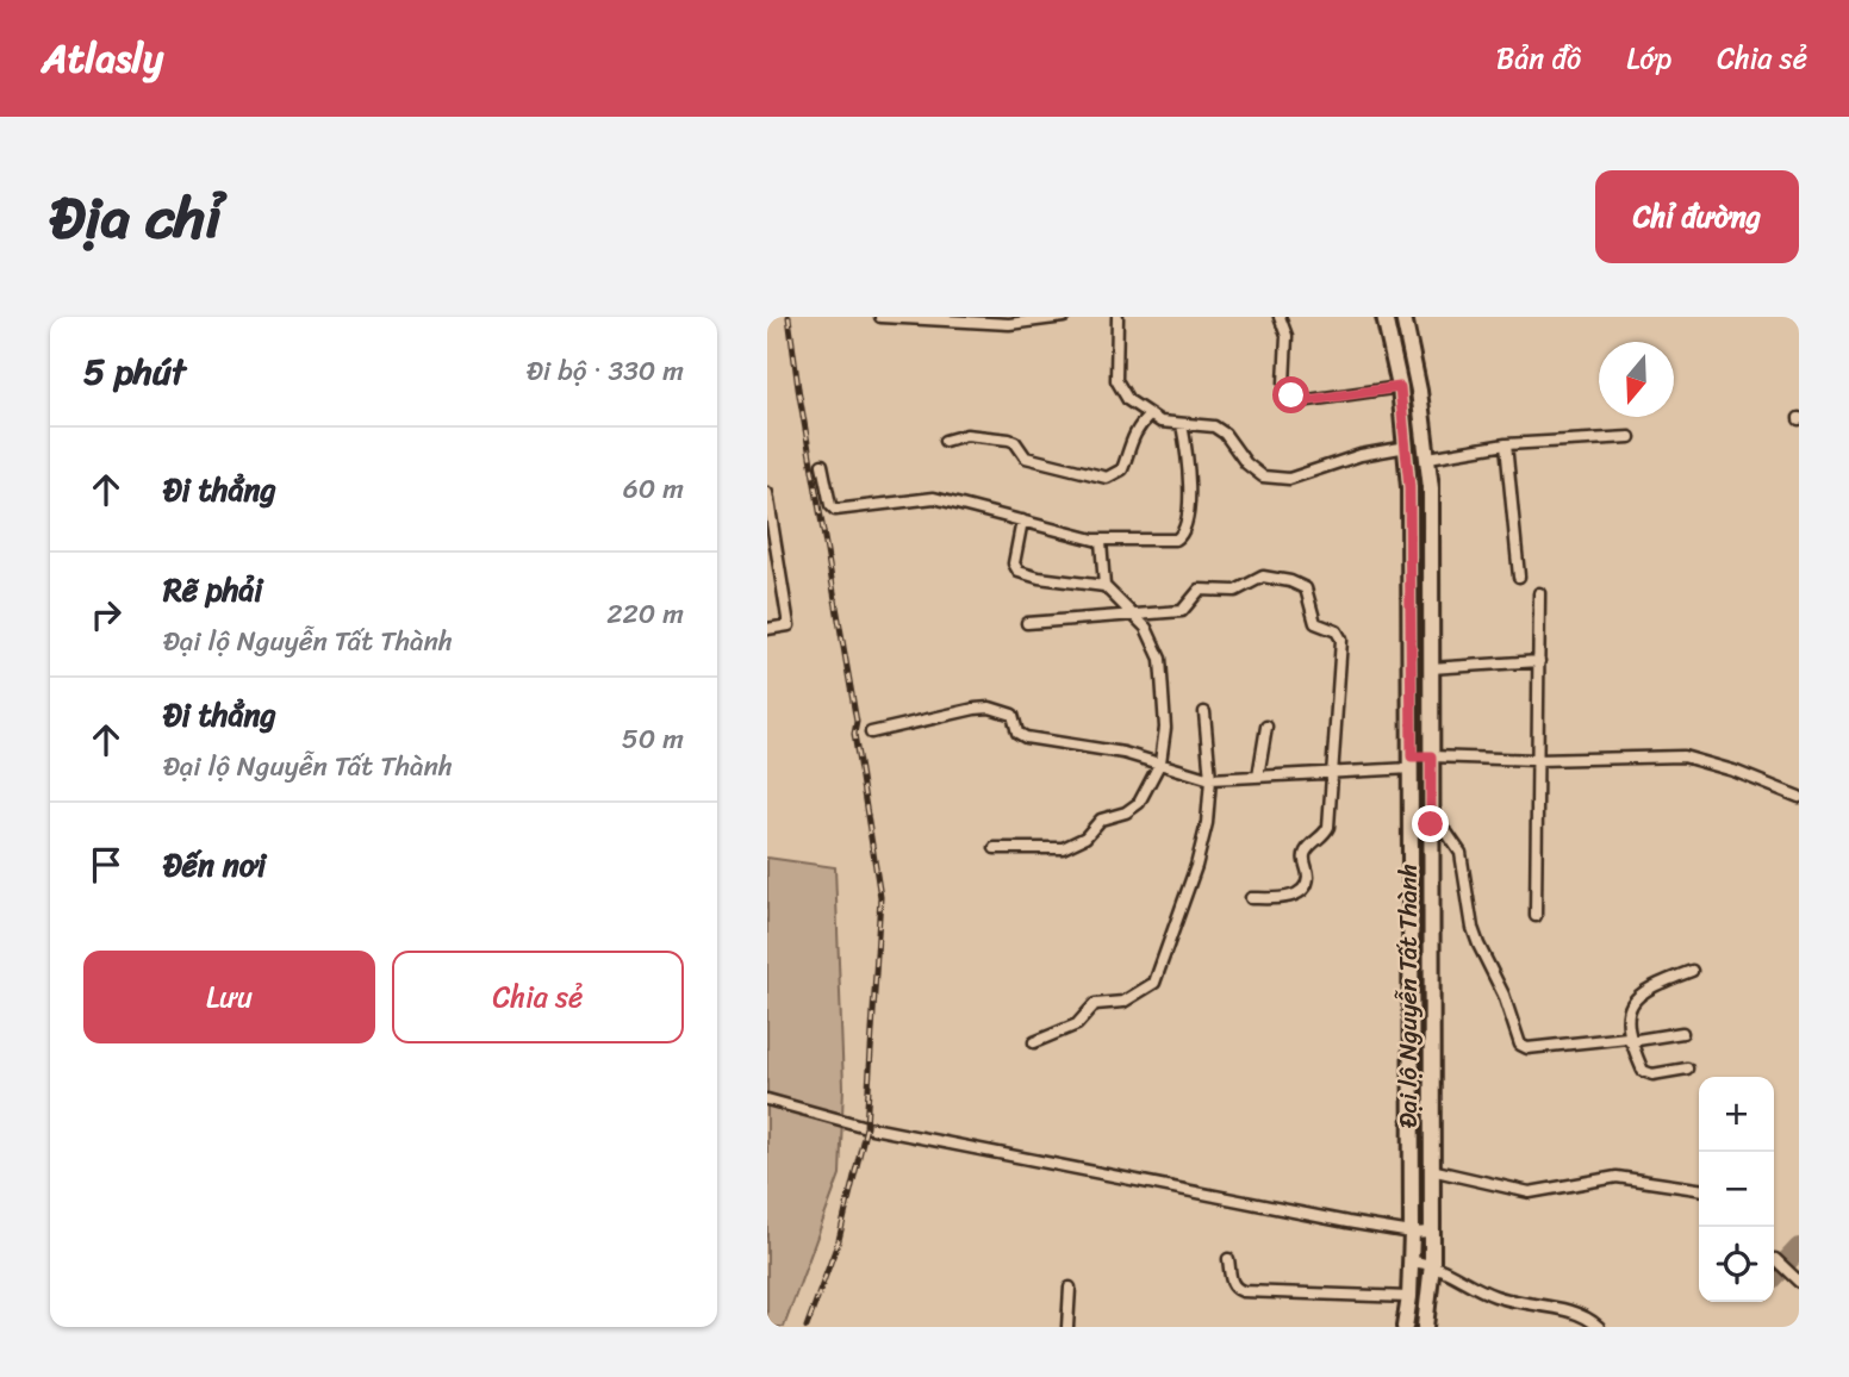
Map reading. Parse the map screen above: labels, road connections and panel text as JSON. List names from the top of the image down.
{
  "streets": {
    "main road": ["Đại lộ Nguyễn Tất Thành"]
  },
  "north": "bottom",
  "page": {
    "header": "Atlasly",
    "nav": ["Bản đồ", "Lớp", "Chia sẻ"],
    "title": "Địa chỉ",
    "buttons": [
      "Chỉ đường",
      ["Lưu", "Chia sẻ"]
    ],
    "heading": ["5 phút", "Đi bộ · 330 m"],
    "list": [
      ["Đi thẳng", "60 m"],
      ["Rẽ phải", "Đại lộ Nguyễn Tất Thành", "220 m"],
      ["Đi thẳng", "Đại lộ Nguyễn Tất Thành", "50 m"],
      "Đến nơi"
    ],
    "map_buttons": ["+", "−"]
  }
}
